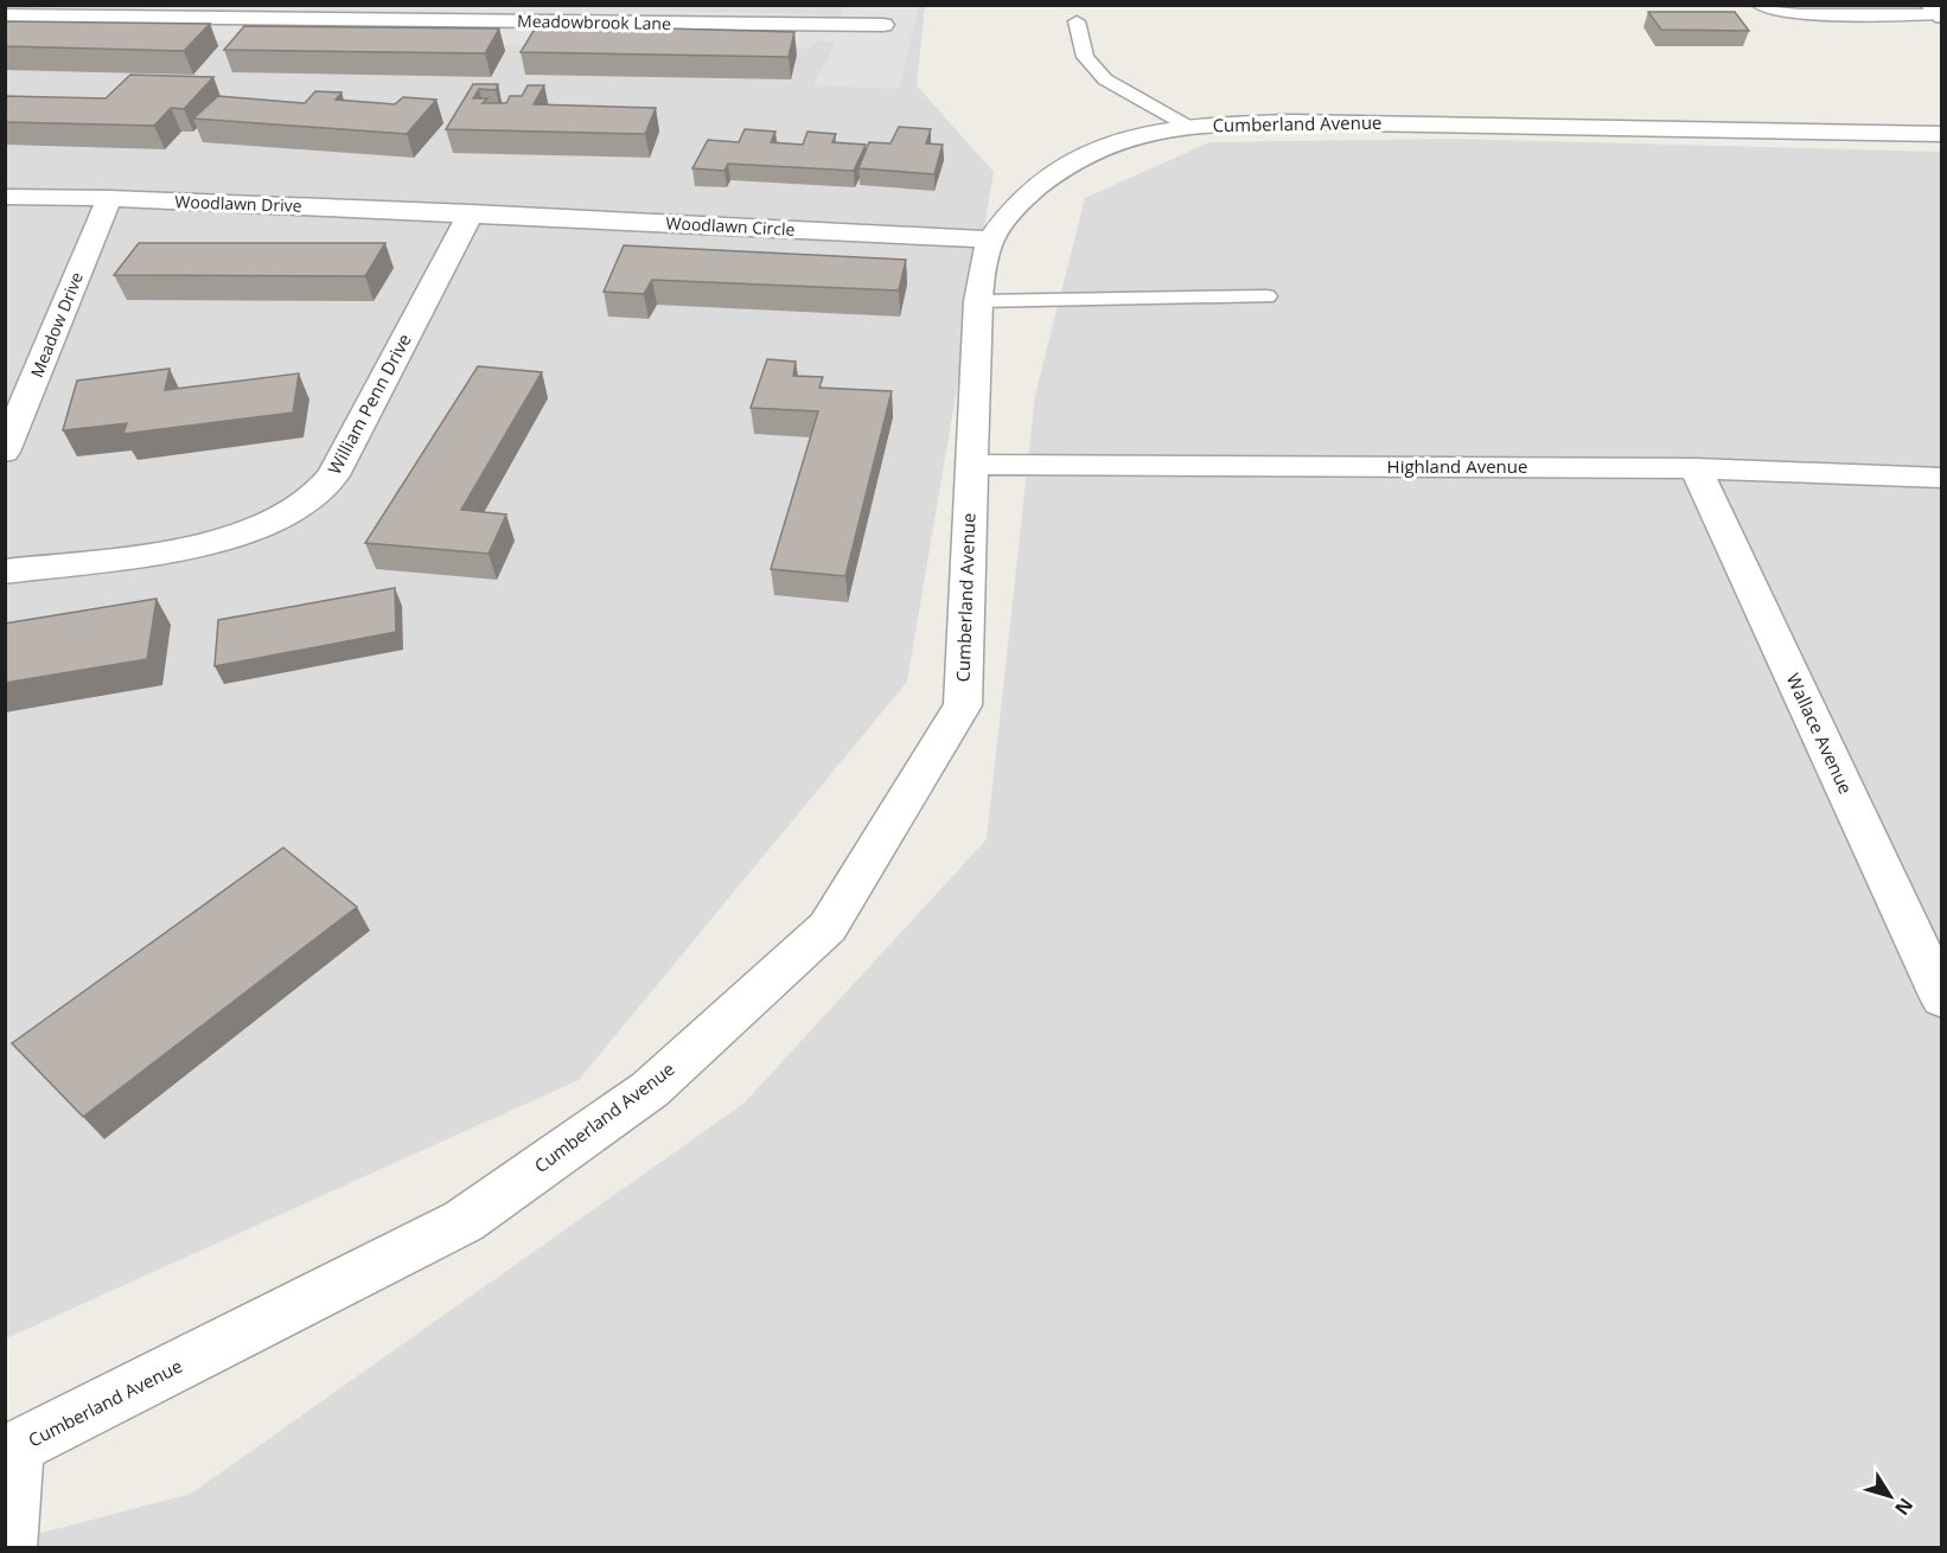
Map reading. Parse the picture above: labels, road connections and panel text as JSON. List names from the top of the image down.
{
  "streets": {
    "street": [
      "Meadowbrook Lane",
      "Cumberland Avenue",
      "Woodlawn Drive",
      "Woodlawn Circle",
      "Meadow Drive",
      "William Penn Drive",
      "Highland Avenue",
      "Wallace Avenue"
    ]
  },
  "crossings": [
    ["Cumberland Avenue", "Woodlawn Circle"],
    ["Cumberland Avenue", "Highland Avenue"],
    ["Woodlawn Drive", "Woodlawn Circle"],
    ["Woodlawn Drive", "Meadow Drive"],
    ["Woodlawn Drive", "William Penn Drive"],
    ["Woodlawn Circle", "William Penn Drive"],
    ["Highland Avenue", "Wallace Avenue"]
  ],
  "north": "bottom right"
}
